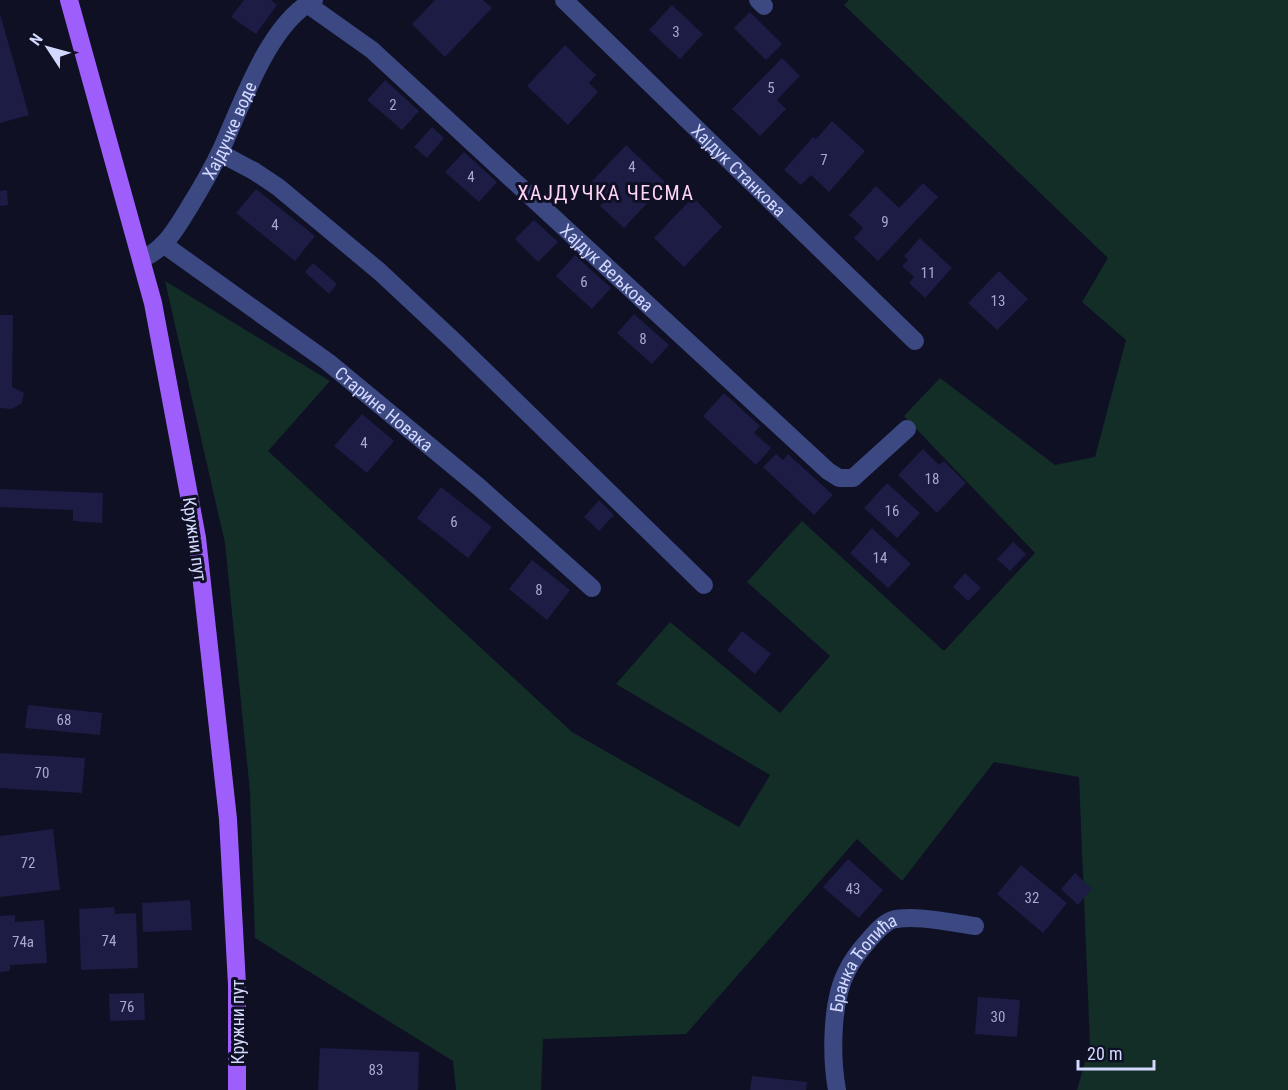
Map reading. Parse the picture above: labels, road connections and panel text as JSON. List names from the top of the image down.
{
  "streets": {
    "main road": ["Кружни пут"],
    "street": [
      "Хајдучке воде",
      "Хајдук Станкова",
      "Хајдук Вељкова",
      "Старине Новака",
      "Бранка Ћопића"
    ]
  },
  "crossings": [
    ["Хајдучке воде", "Хајдук Вељкова"],
    ["Хајдучке воде", "Старине Новака"],
    ["Хајдучке воде", "Кружни пут"]
  ],
  "districts": ["ХАЈДУЧКА ЧЕСМА"],
  "house_numbers": [
    "3",
    "5",
    "2",
    "7",
    "4",
    "4",
    "9",
    "4",
    "11",
    "6",
    "13",
    "8",
    "4",
    "18",
    "16",
    "6",
    "14",
    "8",
    "68",
    "70",
    "72",
    "43",
    "32",
    "74",
    "74a",
    "76",
    "30",
    "83"
  ],
  "scale_bar": "20 m",
  "north": "top left"
}
